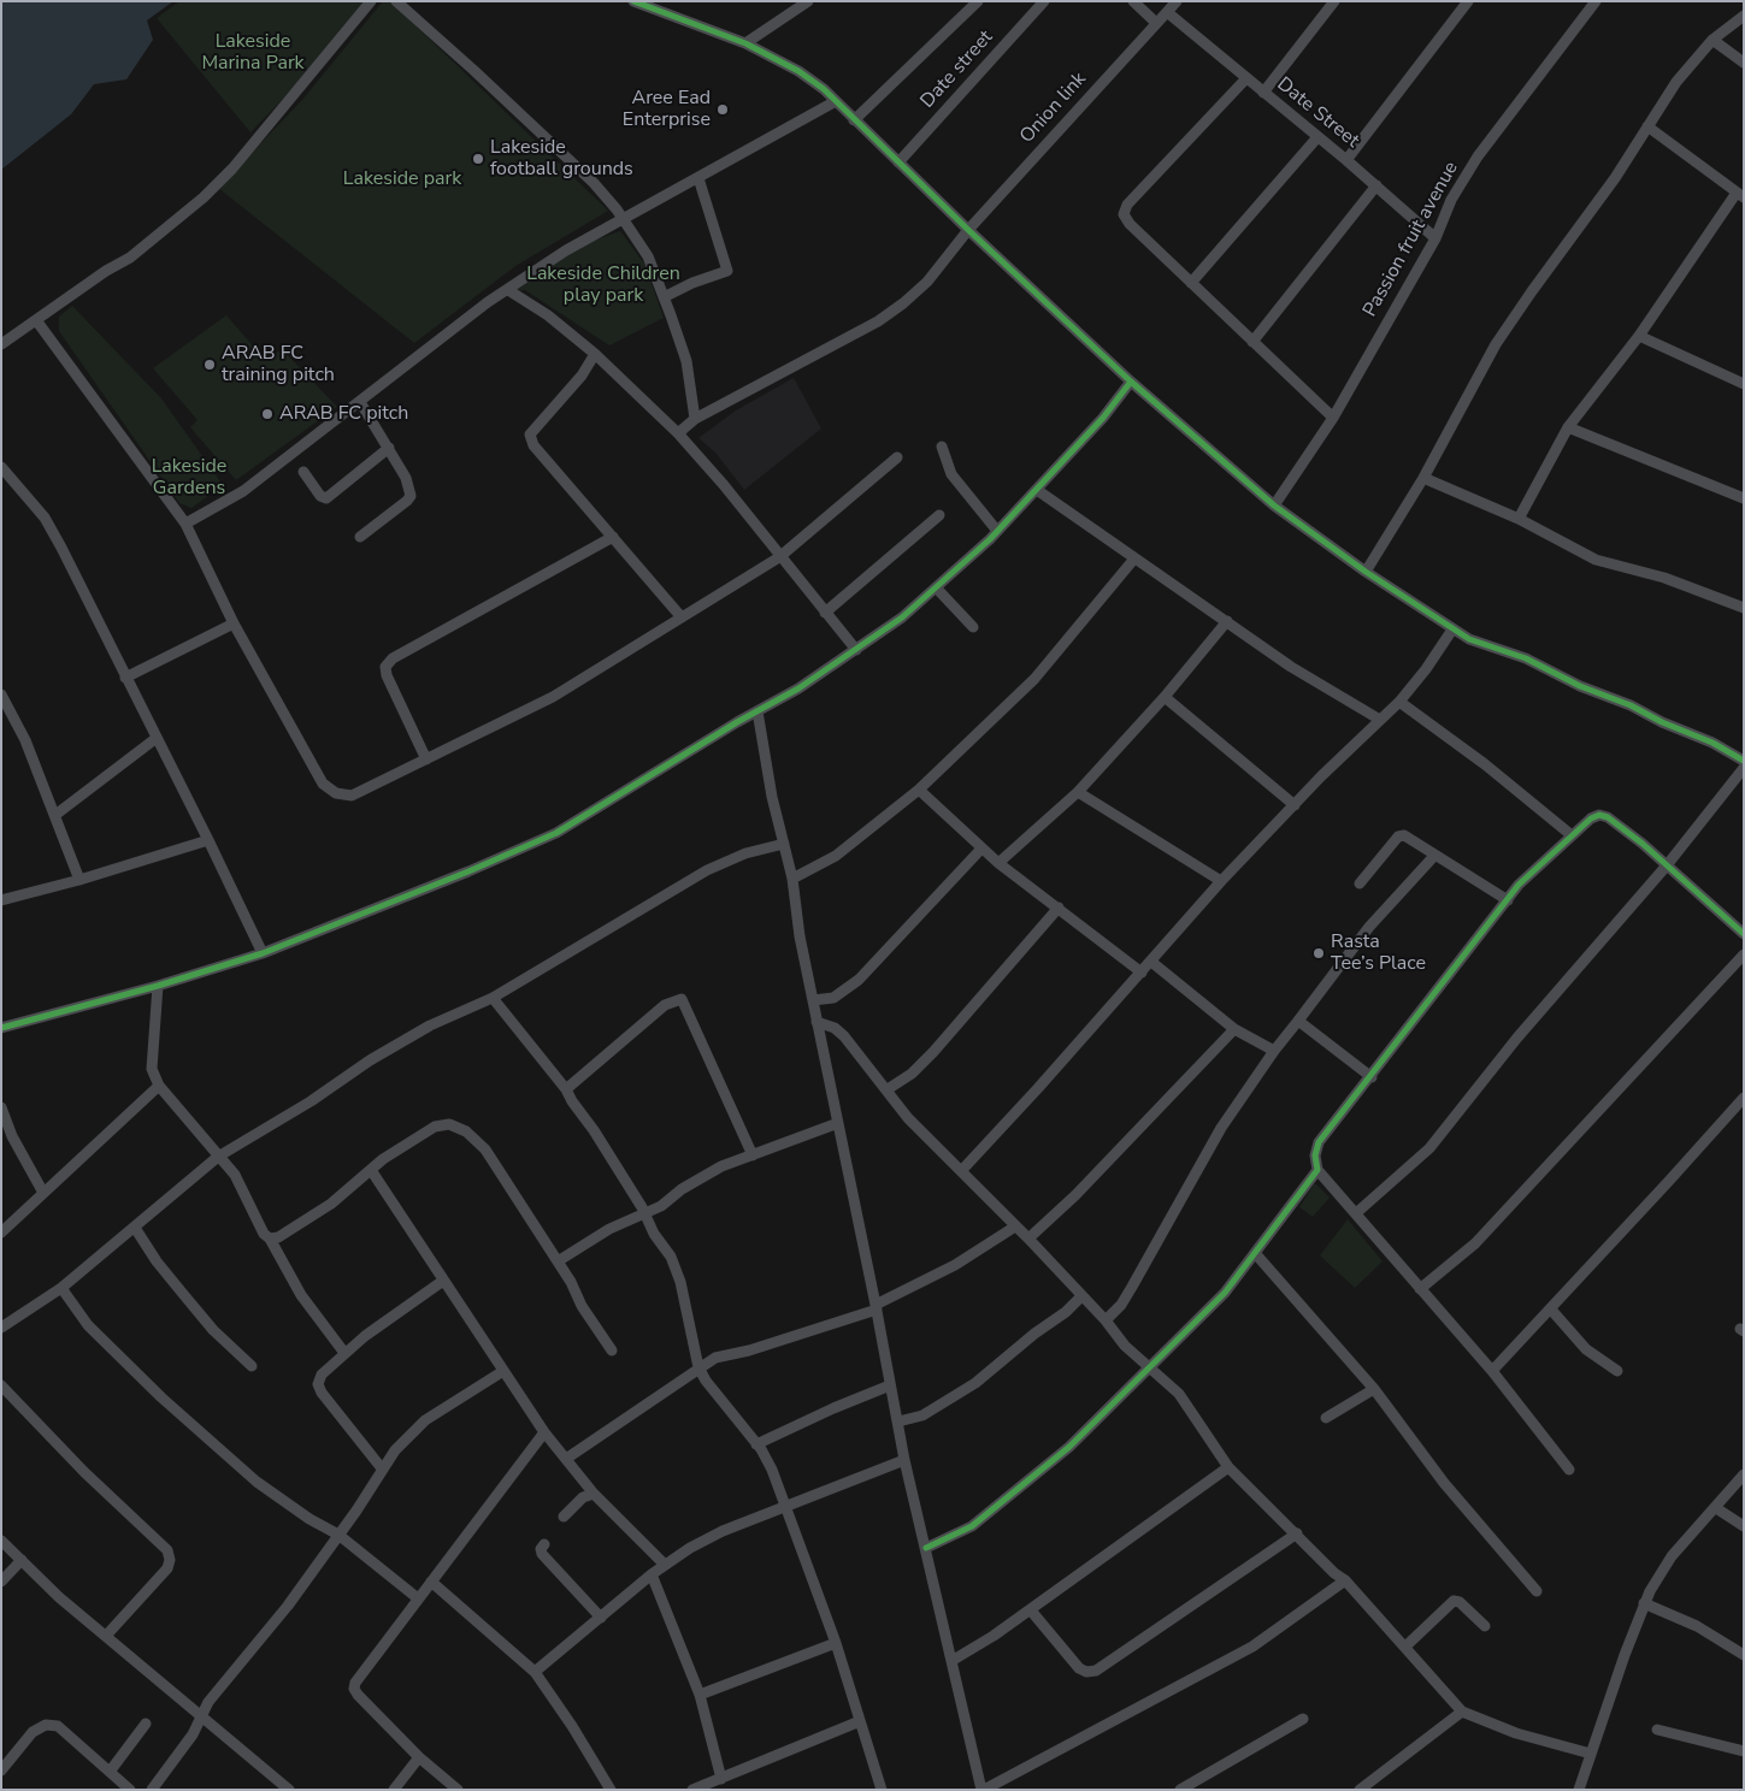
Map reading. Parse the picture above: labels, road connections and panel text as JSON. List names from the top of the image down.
{
  "streets": {
    "street": [
      "Date street",
      "Onion link",
      "Date Street",
      "Passion fruit avenue"
    ]
  },
  "crossings": [
    ["Onion link", "Date Street"],
    ["Date Street", "Passion fruit avenue"]
  ],
  "parks": [
    "Lakeside Marina Park",
    "Lakeside park",
    "Lakeside Children play park",
    "Lakeside Gardens"
  ],
  "places": [
    "Aree Ead Enterprise",
    "Lakeside football grounds",
    "ARAB FC training pitch",
    "ARAB FC pitch",
    "Rasta Tee’s Place"
  ]
}
